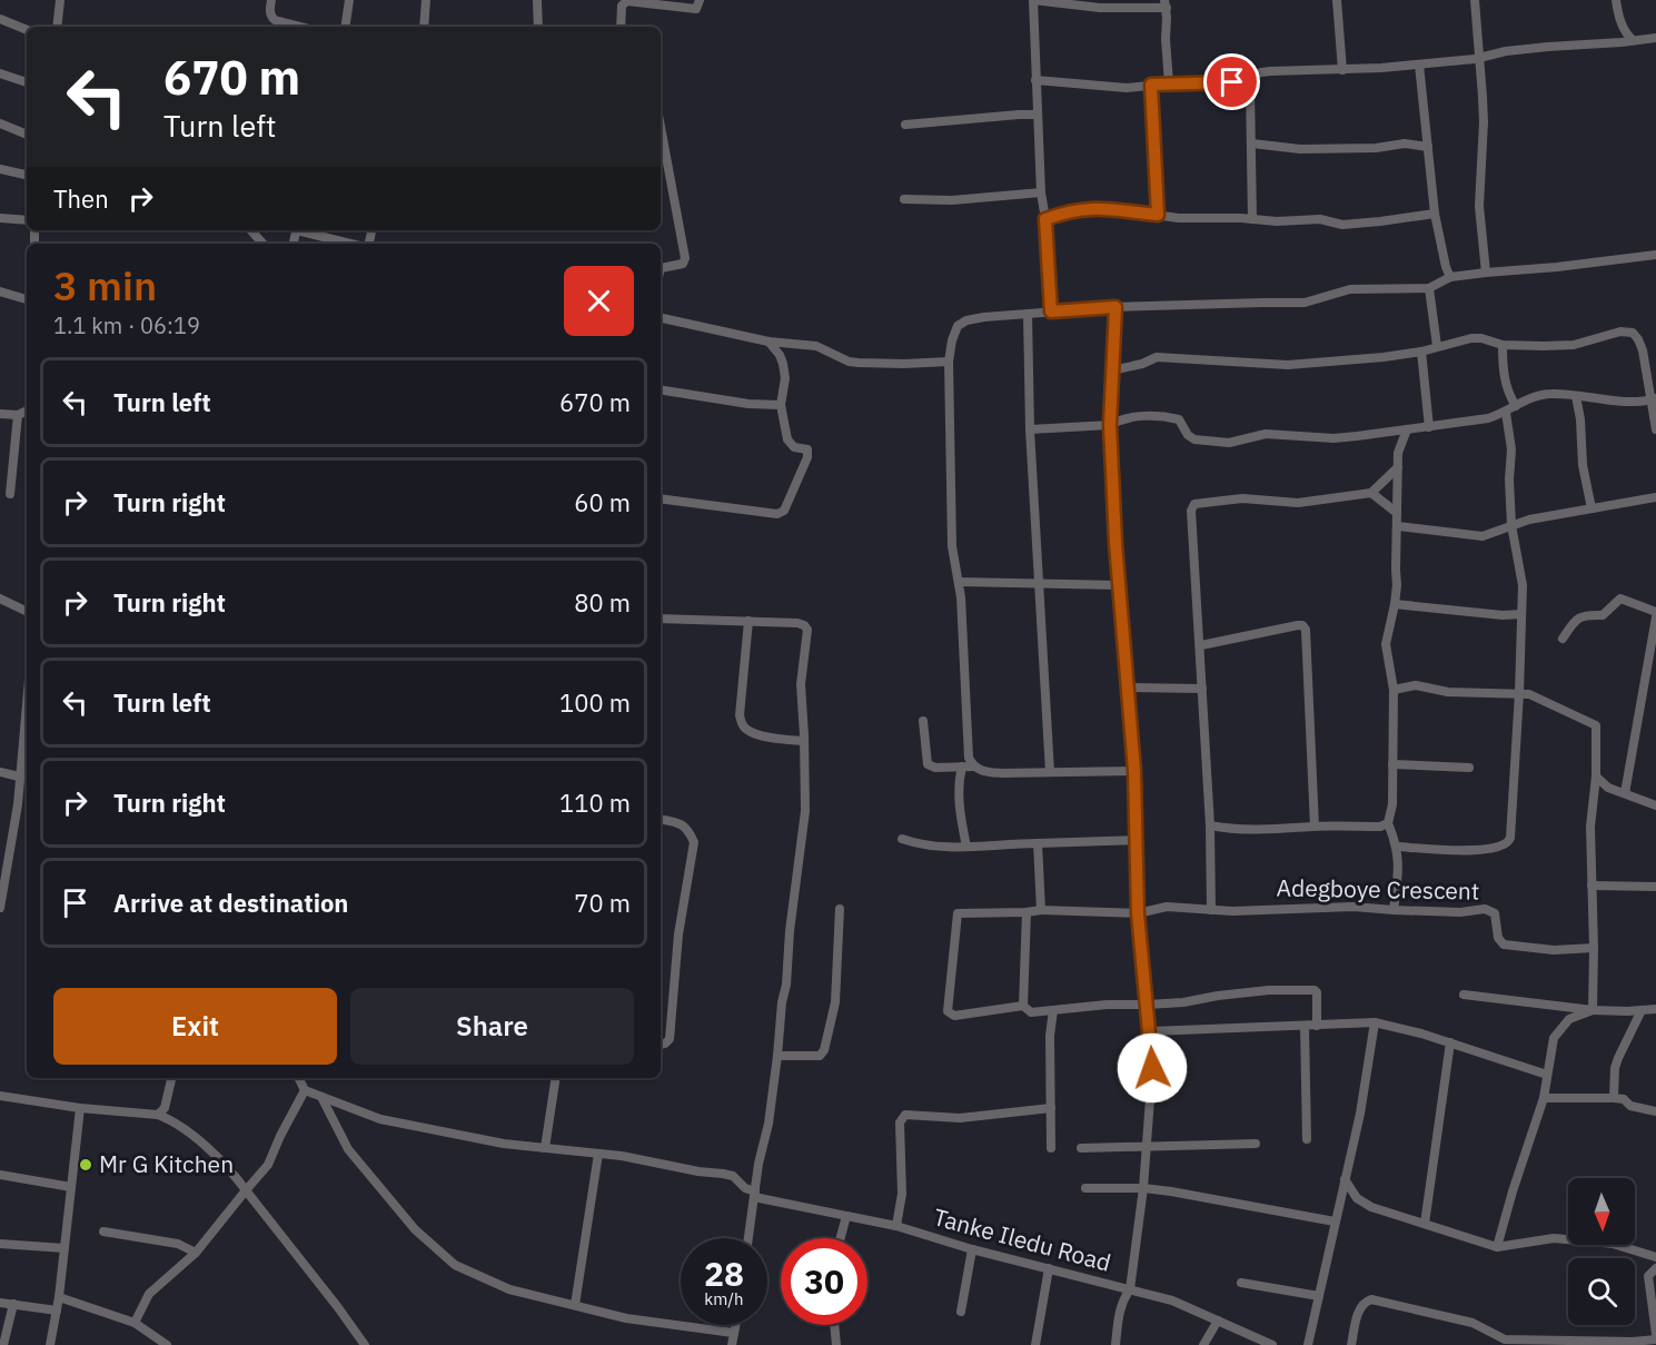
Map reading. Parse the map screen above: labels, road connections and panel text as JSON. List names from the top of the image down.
{
  "streets": {
    "street": ["Adegboye Crescent", "Tanke Iledu Road"]
  },
  "places": ["Mr G Kitchen"],
  "north": "bottom",
  "page": {
    "turn": ["670 m", "Turn left"],
    "then": "Then",
    "heading": ["3 min", "1.1 km · 06:19"],
    "list": [
      {
        "name": "Turn left",
        "value": "670 m"
      },
      {
        "name": "Turn right",
        "value": "60 m"
      },
      {
        "name": "Turn right",
        "value": "80 m"
      },
      {
        "name": "Turn left",
        "value": "100 m"
      },
      {
        "name": "Turn right",
        "value": "110 m"
      },
      {
        "name": "Arrive at destination",
        "value": "70 m"
      }
    ],
    "buttons": ["Exit", "Share"],
    "speed": "28 km/h",
    "limit": "30"
  }
}
